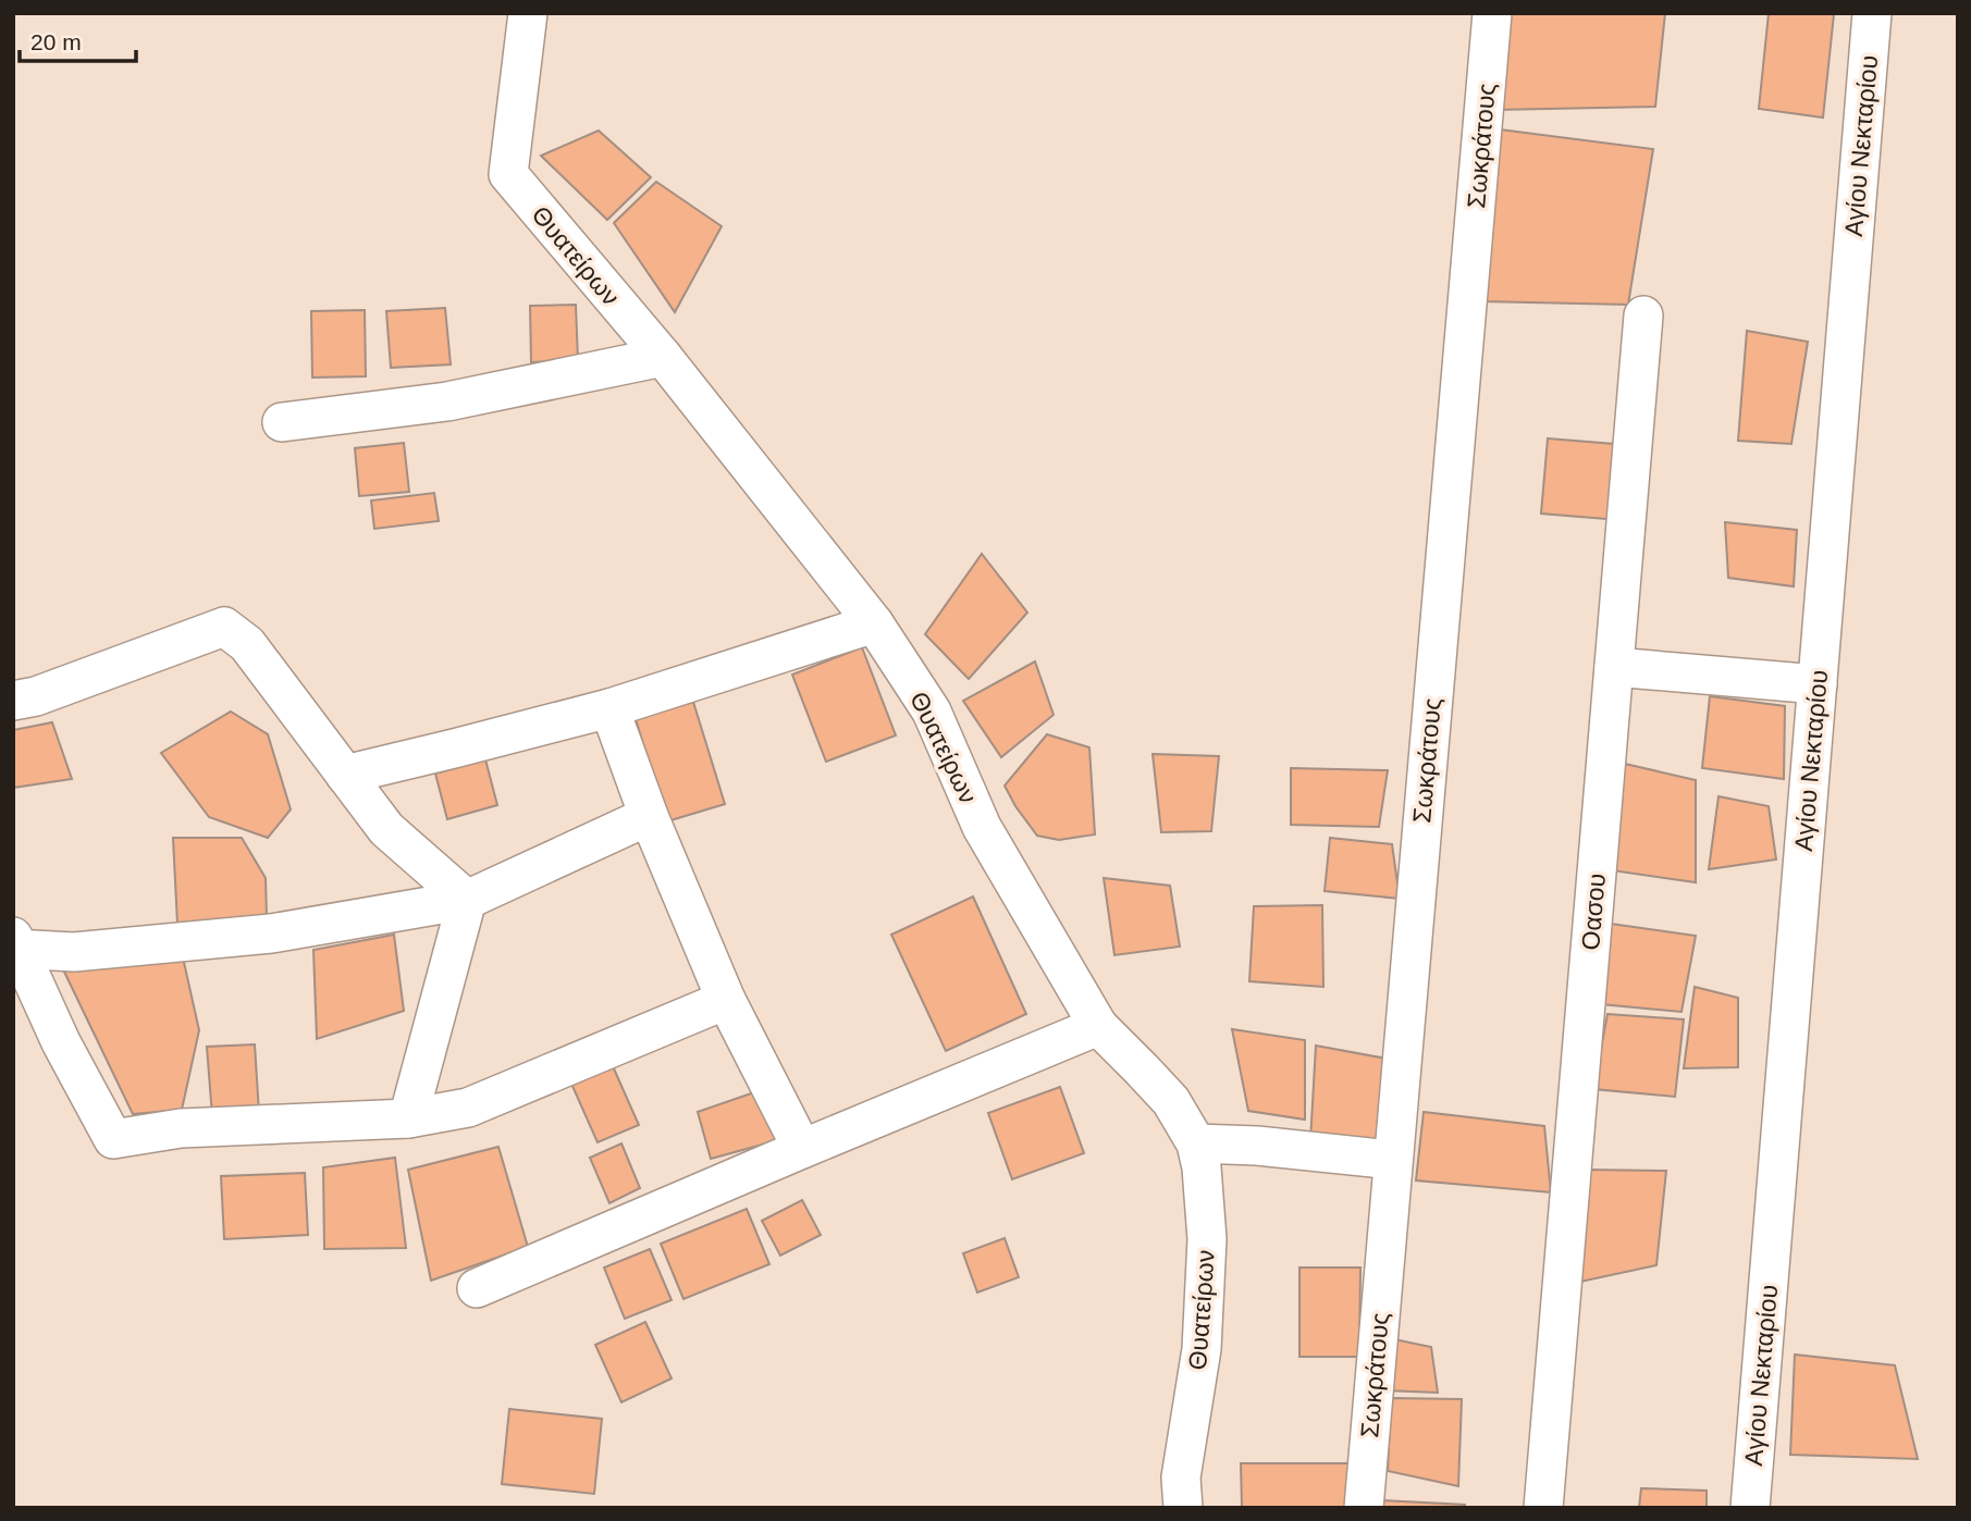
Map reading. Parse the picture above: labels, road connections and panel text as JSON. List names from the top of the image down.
{
  "streets": {
    "street": [
      "Σωκράτους",
      "Αγίου Νεκταρίου",
      "Θυατείρων",
      "Οασου"
    ]
  },
  "scale_bar": "20 m"
}
